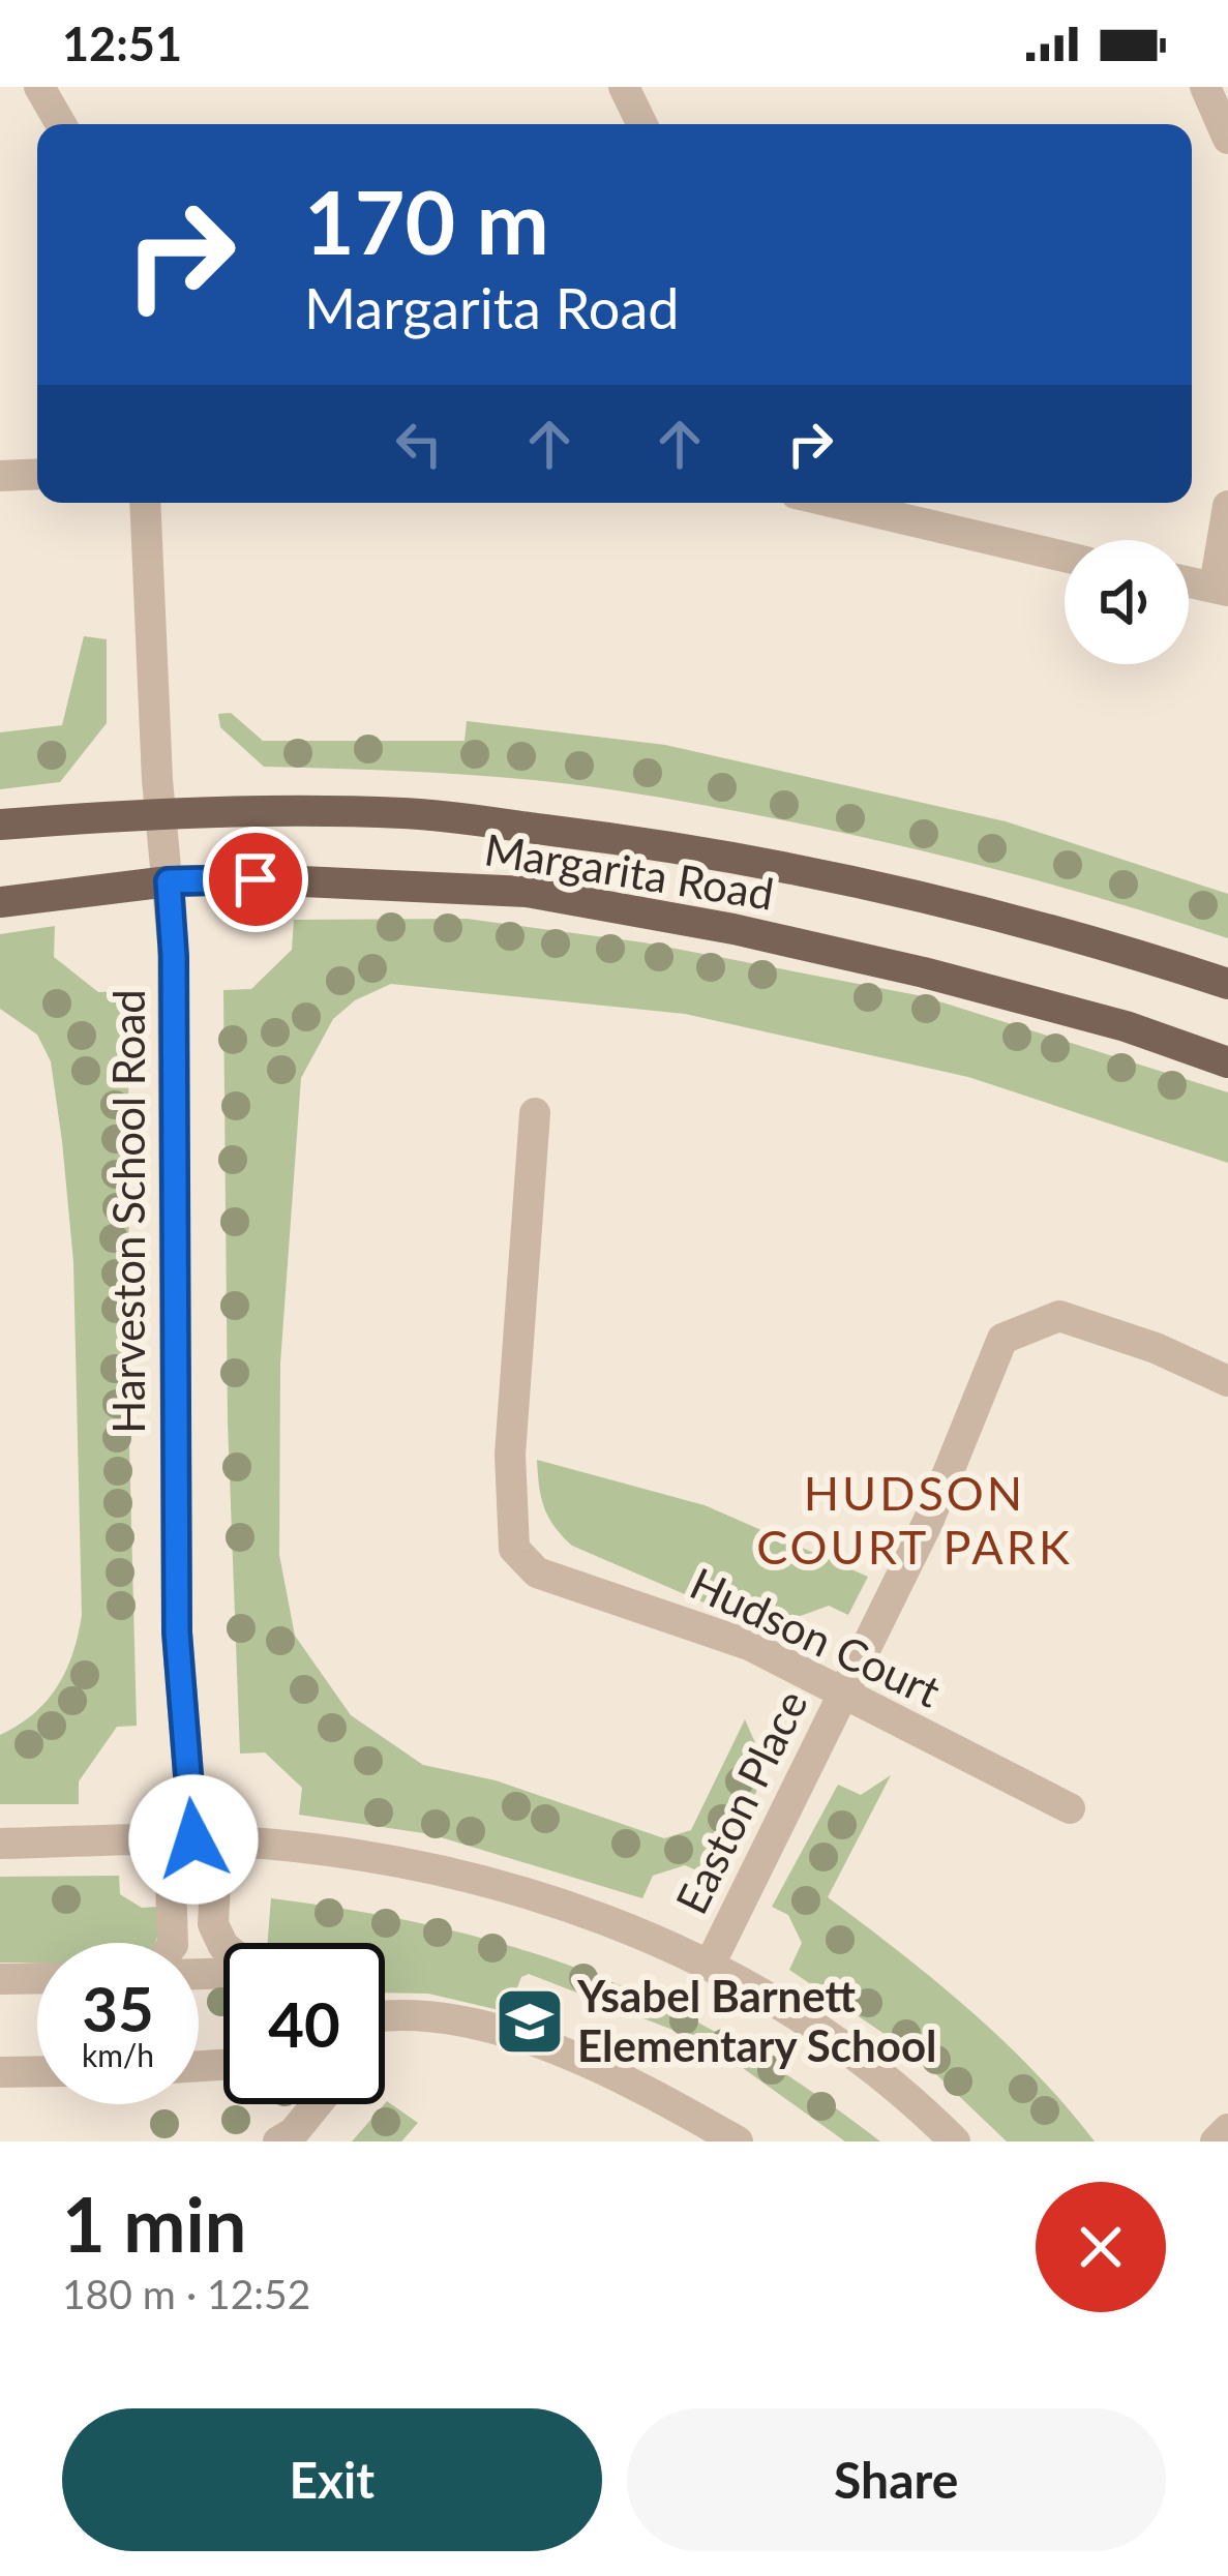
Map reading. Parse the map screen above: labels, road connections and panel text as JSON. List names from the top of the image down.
{
  "streets": {
    "main road": ["Margarita Road"],
    "street": ["Harveston School Road", "Hudson Court", "Easton Place"]
  },
  "crossings": [
    ["Margarita Road", "Harveston School Road"],
    ["Hudson Court", "Easton Place"]
  ],
  "districts": ["HUDSON COURT PARK"],
  "places": {
    "school or university": ["Ysabel Barnett Elementary School"]
  },
  "page": {
    "status": "12:51",
    "turn": ["170 m", "Margarita Road"],
    "speed": "35 km/h",
    "limit": "40",
    "heading": ["1 min", "180 m · 12:52"],
    "buttons": ["Exit", "Share"]
  }
}
